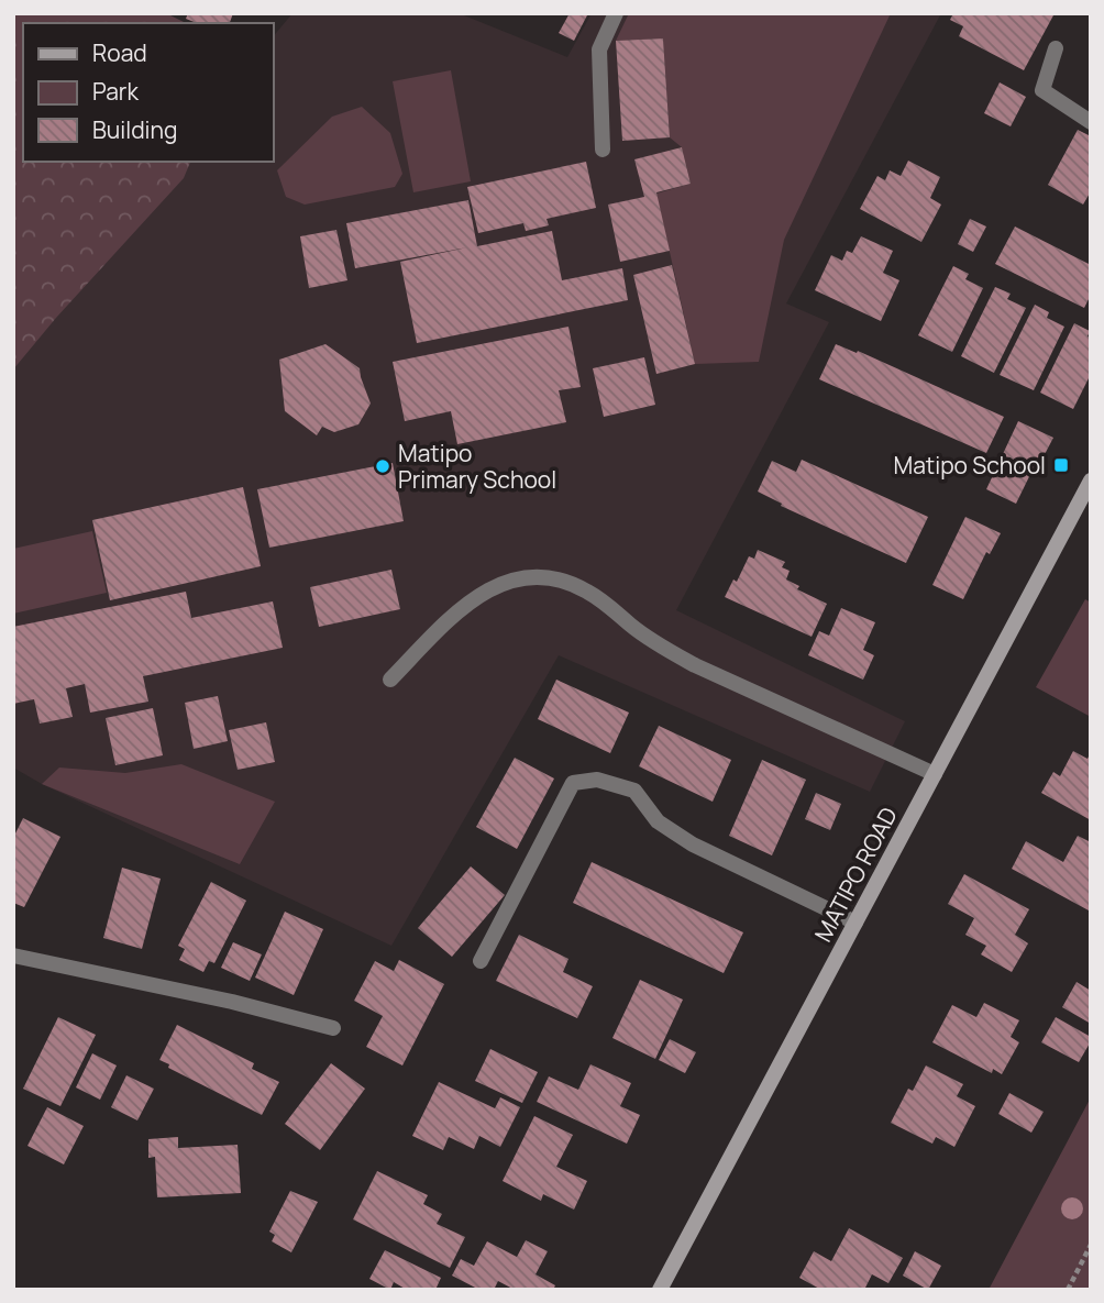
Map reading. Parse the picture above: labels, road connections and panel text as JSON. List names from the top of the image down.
{
  "streets": {
    "street": ["MATIPO ROAD"]
  },
  "places": {
    "transit": ["Matipo School"],
    "other": ["Matipo Primary School"]
  },
  "legend": ["Road", "Park", "Building"]
}
